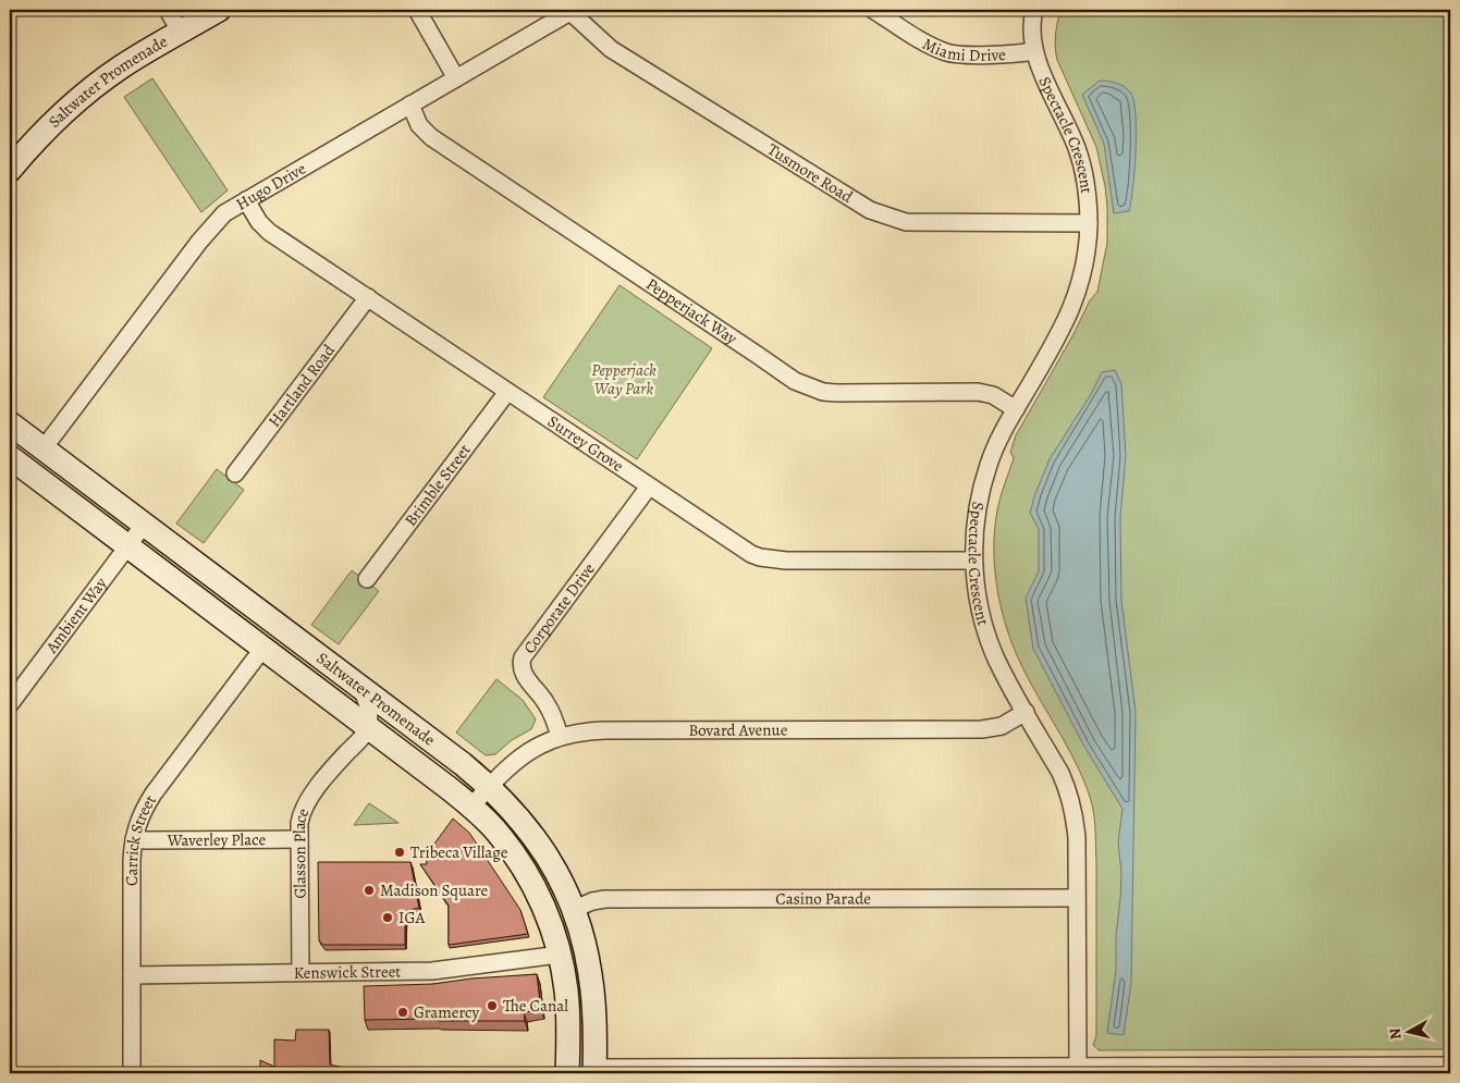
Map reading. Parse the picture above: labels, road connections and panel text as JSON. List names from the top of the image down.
{
  "streets": {
    "street": [
      "Miami Drive",
      "Saltwater Promenade",
      "Spectacle Crescent",
      "Tusmore Road",
      "Hugo Drive",
      "Pepperjack Way",
      "Hartland Road",
      "Surrey Grove",
      "Brimble Street",
      "Corporate Drive",
      "Ambient Way",
      "Bovard Avenue",
      "Waverley Place",
      "Carrick Street",
      "Glasson Place",
      "Casino Parade",
      "Kenswick Street"
    ]
  },
  "crossings": [
    ["Miami Drive", "Spectacle Crescent"],
    ["Saltwater Promenade", "Hugo Drive"],
    ["Saltwater Promenade", "Ambient Way"],
    ["Saltwater Promenade", "Bovard Avenue"],
    ["Saltwater Promenade", "Carrick Street"],
    ["Saltwater Promenade", "Glasson Place"],
    ["Saltwater Promenade", "Casino Parade"],
    ["Saltwater Promenade", "Kenswick Street"],
    ["Spectacle Crescent", "Tusmore Road"],
    ["Spectacle Crescent", "Pepperjack Way"],
    ["Spectacle Crescent", "Surrey Grove"],
    ["Spectacle Crescent", "Bovard Avenue"],
    ["Spectacle Crescent", "Casino Parade"],
    ["Tusmore Road", "Hugo Drive"],
    ["Hugo Drive", "Pepperjack Way"],
    ["Hugo Drive", "Surrey Grove"],
    ["Hartland Road", "Surrey Grove"],
    ["Surrey Grove", "Brimble Street"],
    ["Surrey Grove", "Corporate Drive"],
    ["Corporate Drive", "Bovard Avenue"],
    ["Waverley Place", "Carrick Street"],
    ["Waverley Place", "Glasson Place"],
    ["Carrick Street", "Kenswick Street"],
    ["Glasson Place", "Kenswick Street"]
  ],
  "parks": ["Pepperjack Way Park"],
  "places": [
    "Tribeca Village",
    "Madison Square",
    "IGA",
    "The Canal",
    "Gramercy"
  ],
  "north": "left"
}
